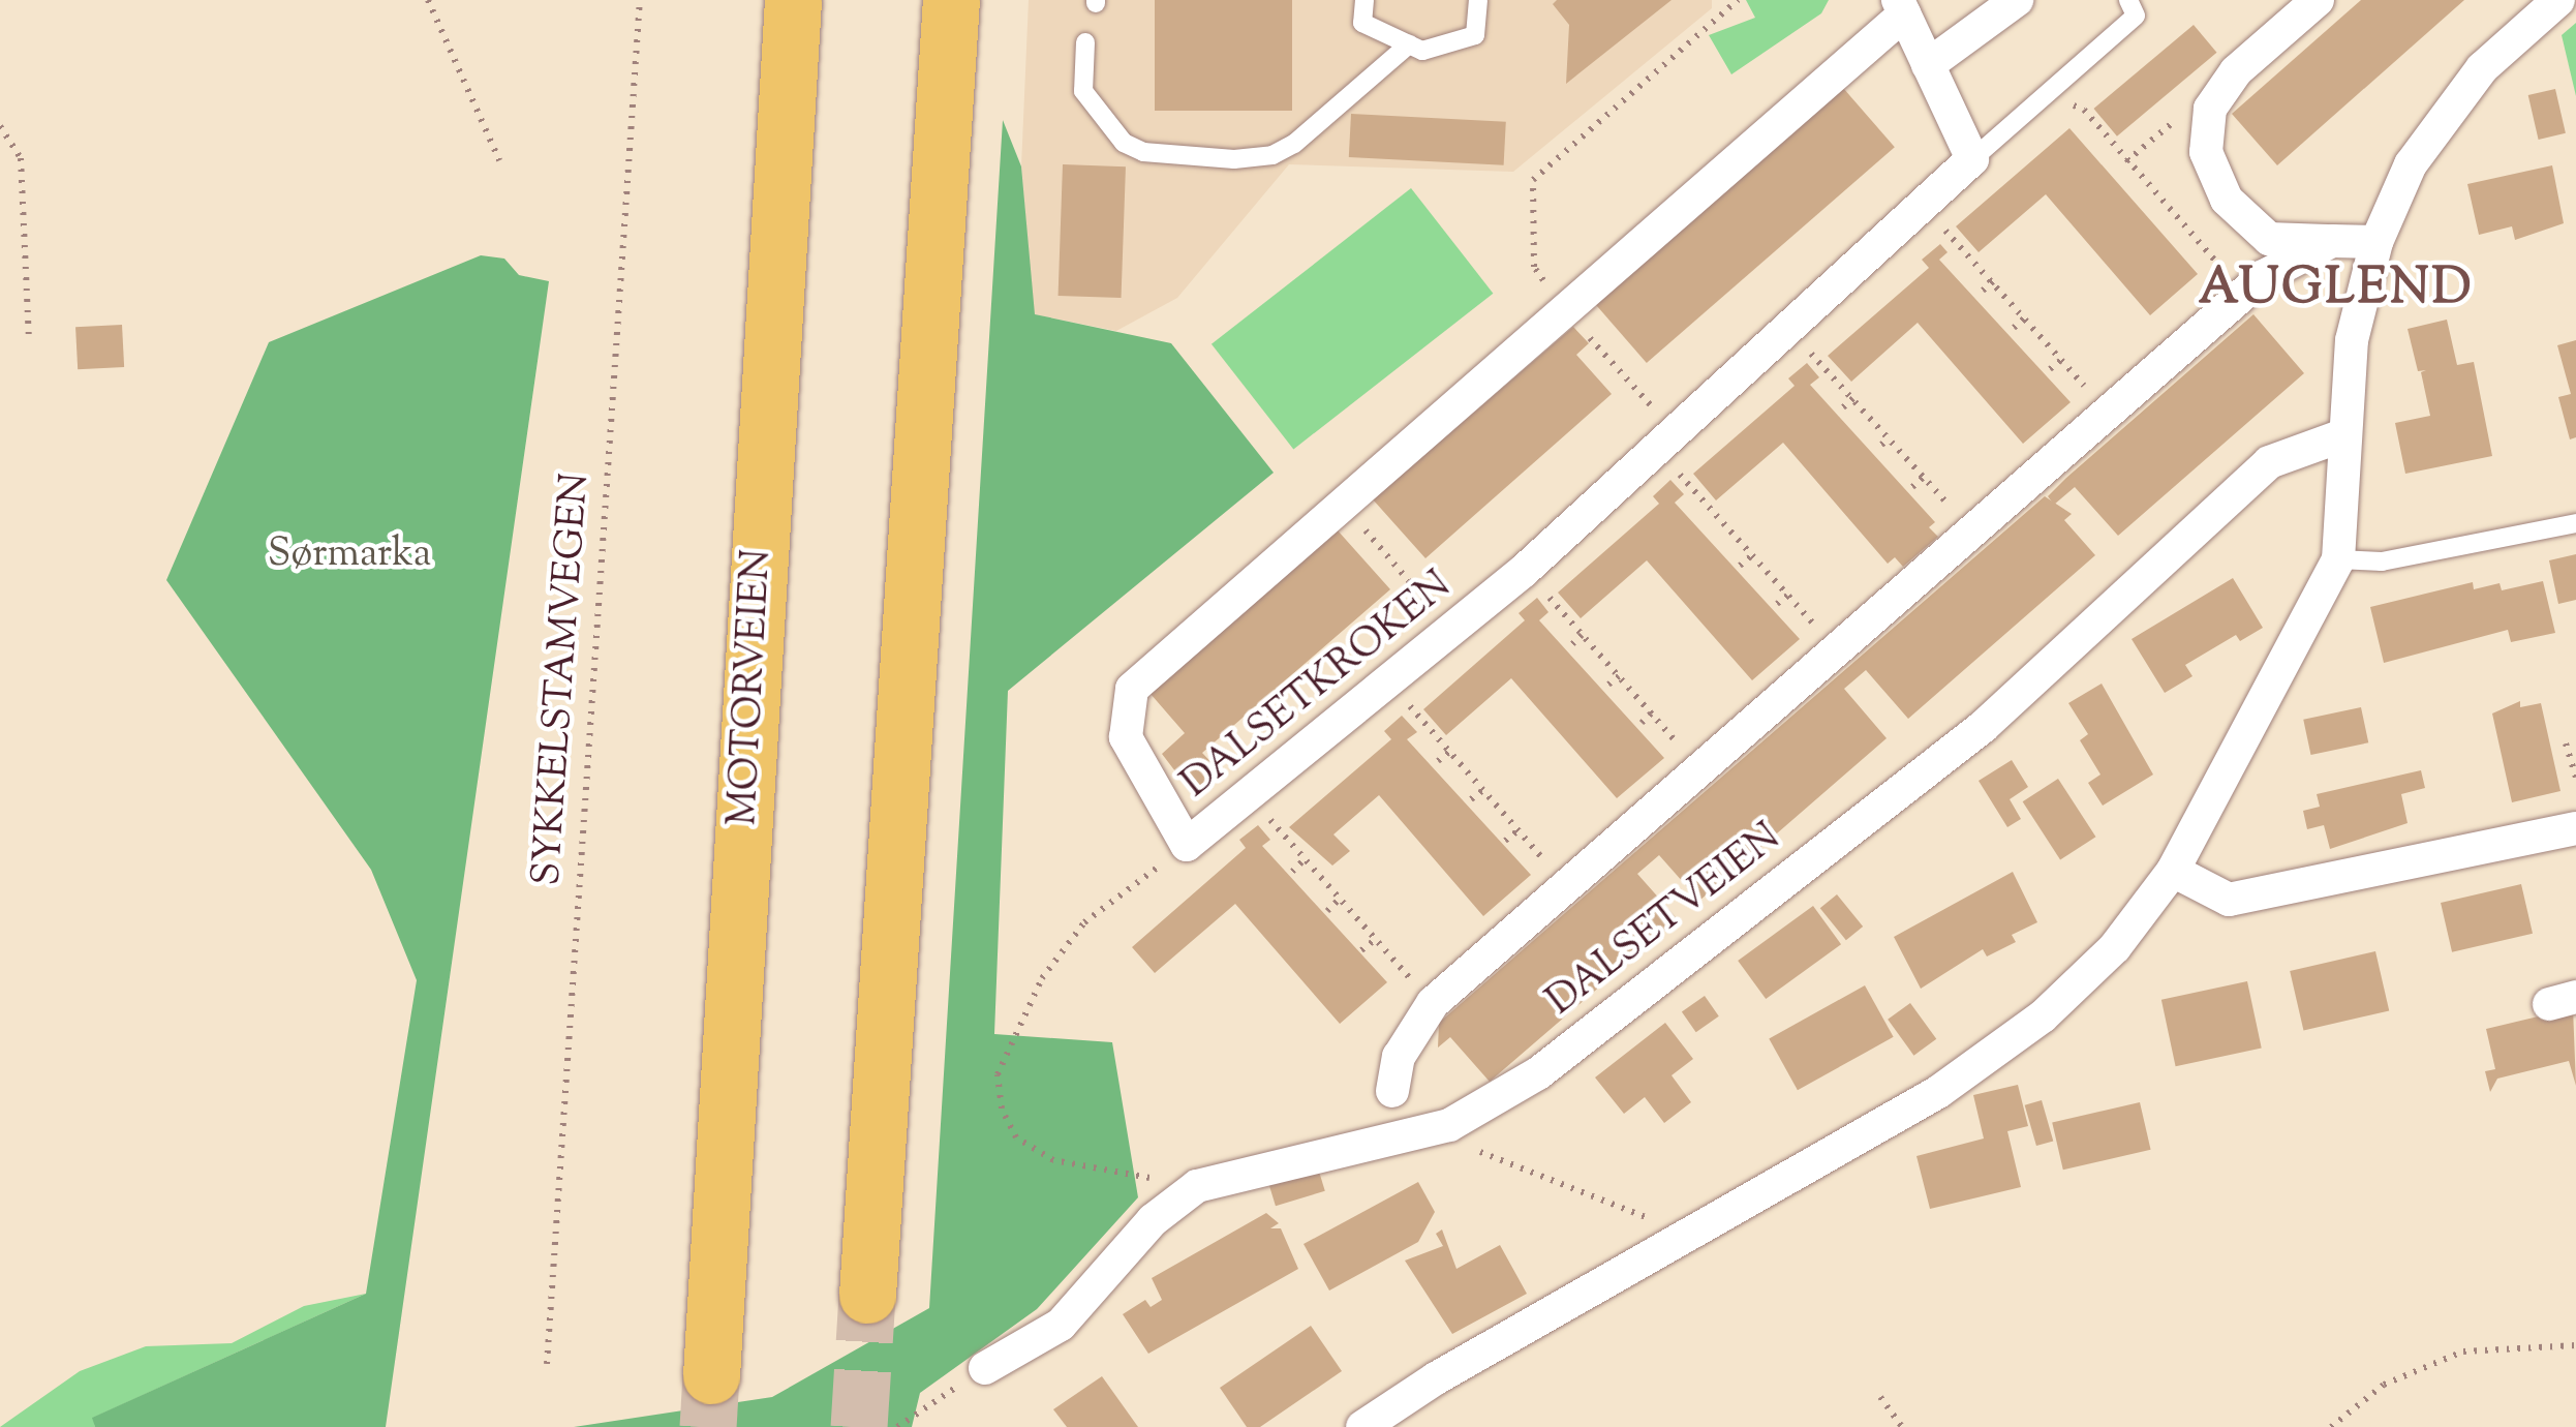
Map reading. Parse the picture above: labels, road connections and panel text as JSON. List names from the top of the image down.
{
  "streets": {
    "highway": ["MOTORVEIEN"],
    "street": ["DALSETKROKEN", "DALSETVEIEN"],
    "path": ["SYKKELSTAMVEGEN"]
  },
  "districts": ["AUGLEND"],
  "parks": ["Sørmarka"]
}
